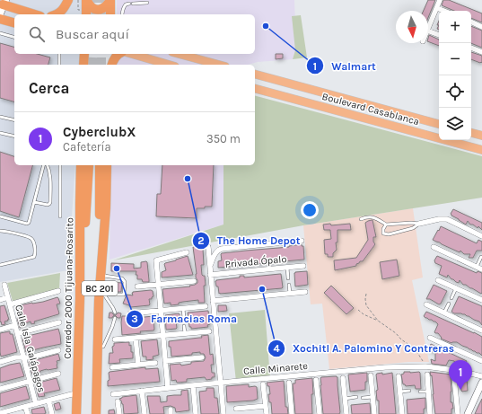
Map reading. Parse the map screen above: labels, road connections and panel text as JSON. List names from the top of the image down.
{
  "streets": {
    "highway": ["Corredor 2000 Tijuana-Rosarito", "BC 201"],
    "main road": ["Boulevard Casablanca"],
    "street": ["Privada Ópalo", "Calle Isla Galápagos", "Calle Minarete"]
  },
  "places": [
    "Walmart",
    "The Home Depot",
    "Farmacias Roma",
    "Xochitl A. Palomino Y Contreras"
  ],
  "north": "bottom",
  "page": {
    "map_buttons": ["+", "−"],
    "search": "Buscar aquí",
    "heading": "Cerca",
    "list": [
      {
        "mark": "1",
        "name": "CyberclubX",
        "note": "Cafetería",
        "value": "350 m"
      }
    ],
    "pins": "1"
  }
}
